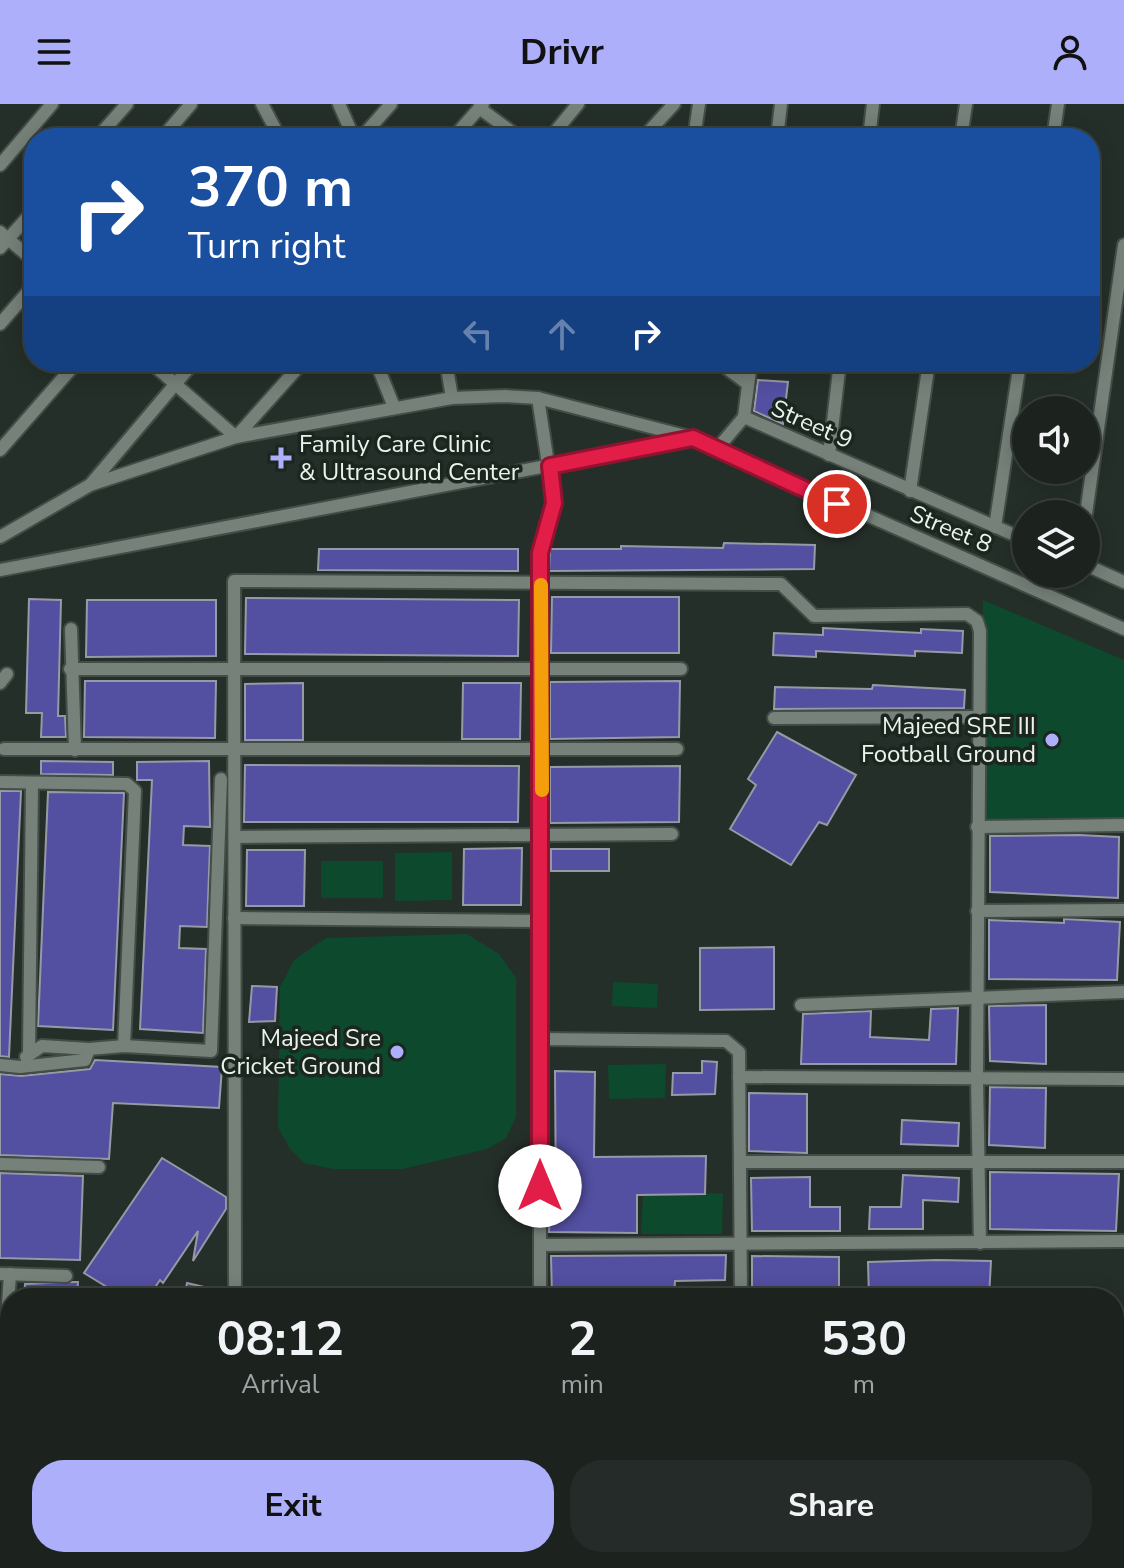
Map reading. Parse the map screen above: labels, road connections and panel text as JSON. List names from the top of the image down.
{
  "streets": {
    "street": ["Street 9", "Street 8"]
  },
  "places": {
    "health": ["Family Care Clinic & Ultrasound Center"],
    "other": ["Majeed SRE III Football Ground", "Majeed Sre Cricket Ground"]
  },
  "page": {
    "header": "Drivr",
    "turn": ["370 m", "Turn right"],
    "eta": [
      "08:12",
      "Arrival",
      "2",
      "min",
      "530",
      "m"
    ],
    "buttons": ["Exit", "Share"]
  }
}
